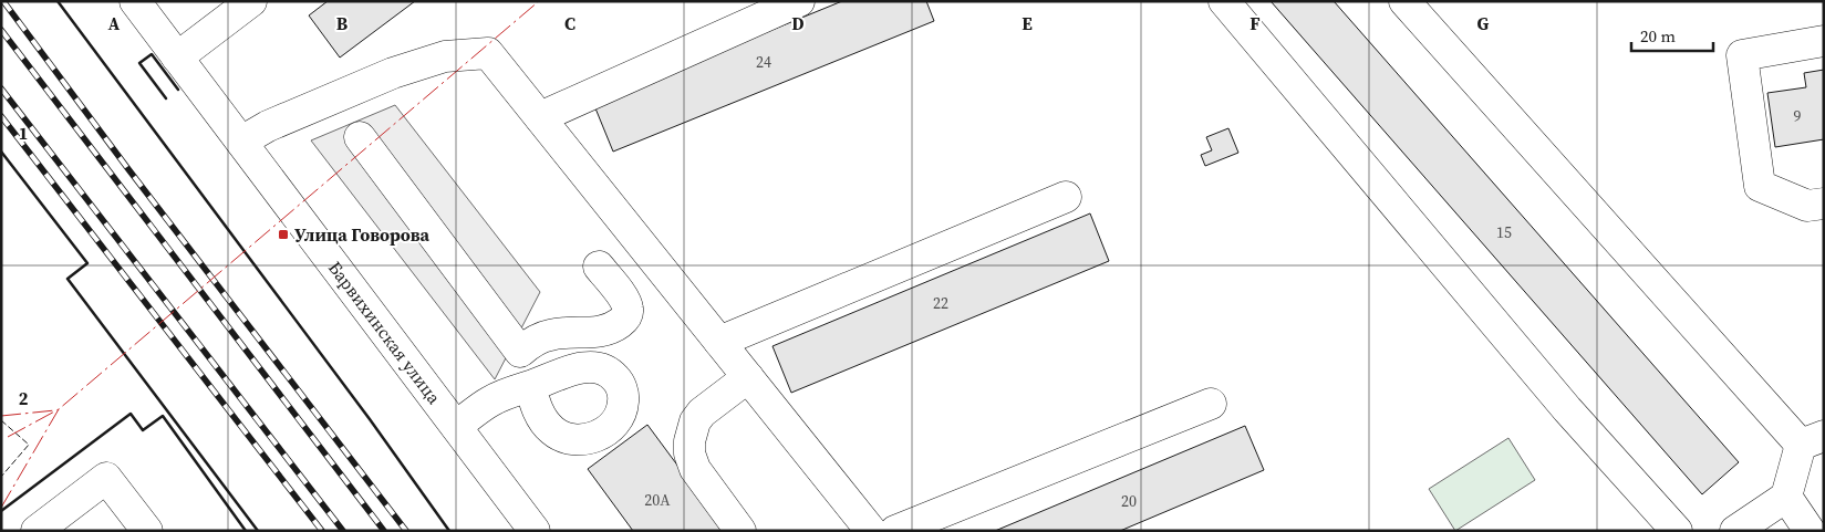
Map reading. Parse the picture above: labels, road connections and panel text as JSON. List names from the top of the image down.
{
  "streets": {
    "street": ["Барвихинская улица"]
  },
  "places": {
    "transit": ["Улица Говорова"]
  },
  "house_numbers": [
    "24",
    "9",
    "15",
    "22",
    "20А",
    "20"
  ],
  "scale_bar": "20 m",
  "grid": {
    "columns": [
      "A",
      "B",
      "C",
      "D",
      "E",
      "F",
      "G"
    ],
    "rows": ["1", "2"]
  }
}
